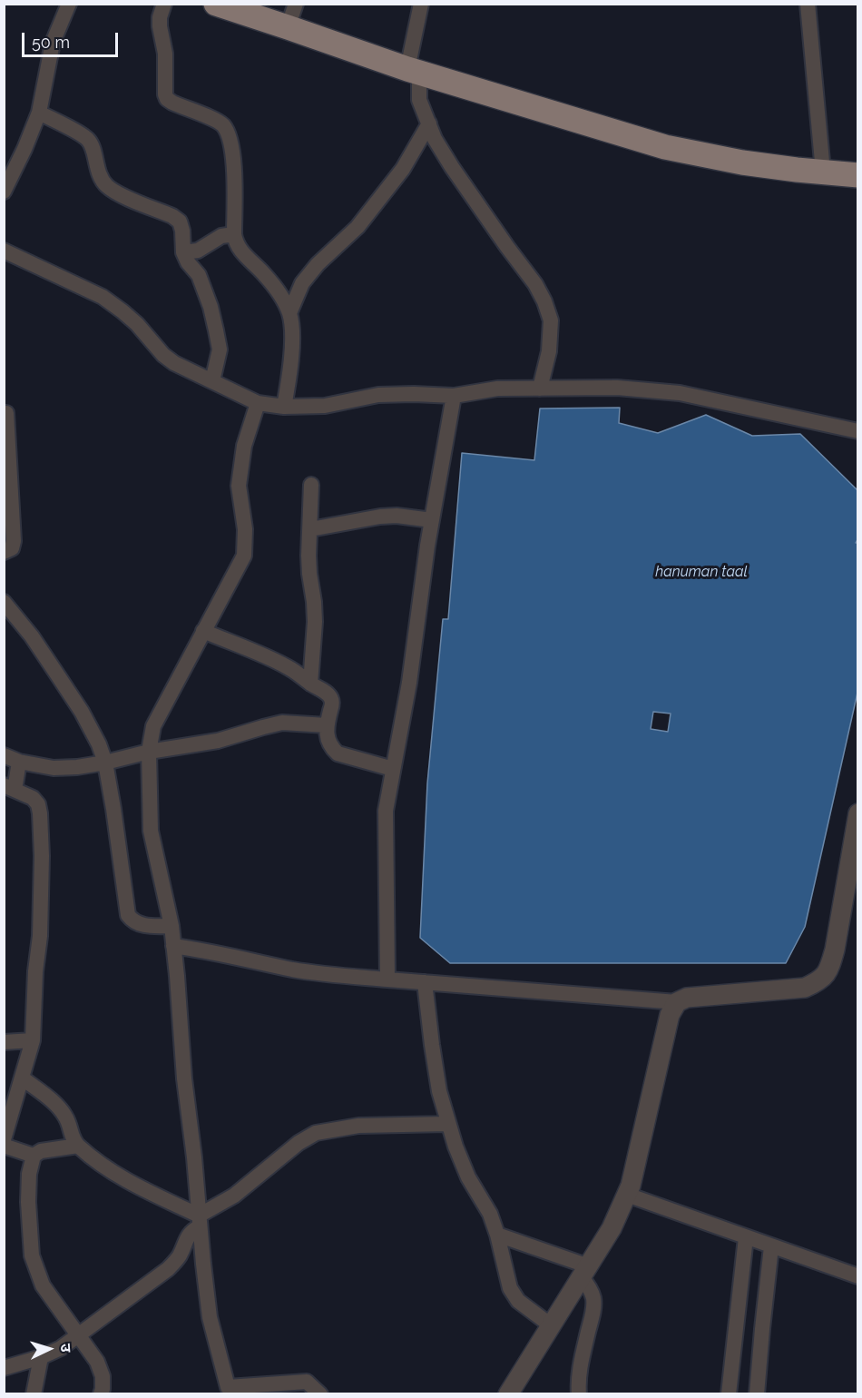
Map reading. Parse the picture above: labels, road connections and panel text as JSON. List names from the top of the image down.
{
  "water": ["hanuman taal"],
  "scale_bar": "50 m",
  "north": "right"
}
